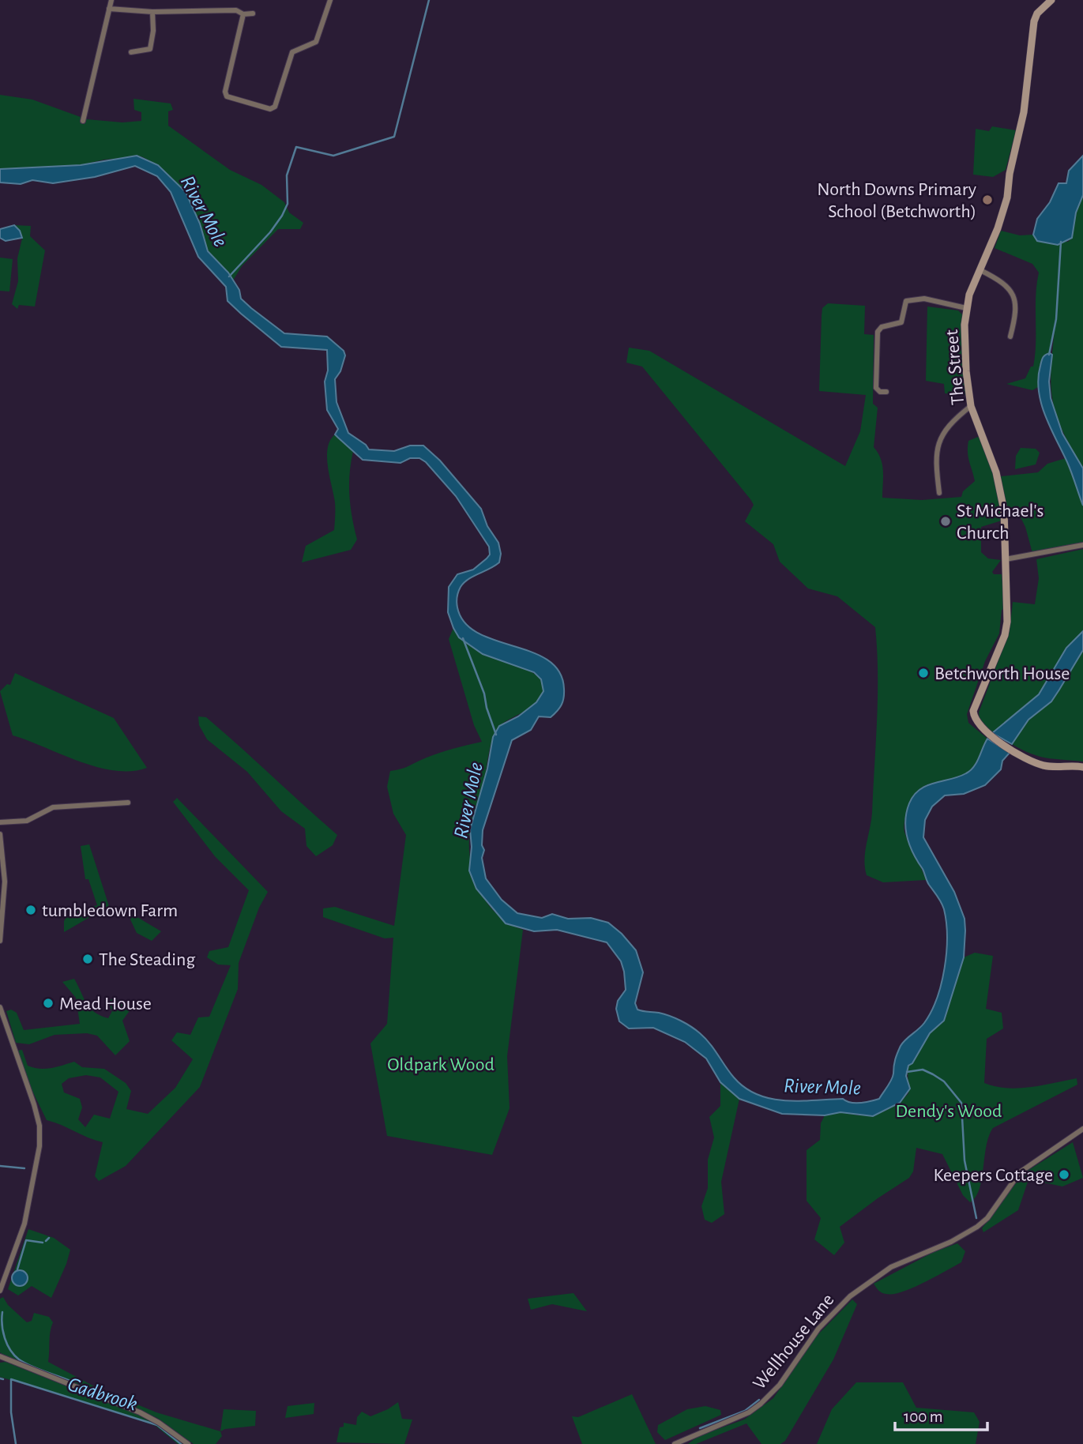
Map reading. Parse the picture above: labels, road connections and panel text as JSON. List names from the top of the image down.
{
  "streets": {
    "street": ["The Street", "Wellhouse Lane"]
  },
  "water": ["River Mole", "Gadbrook"],
  "parks": ["Oldpark Wood", "Dendy's Wood"],
  "places": [
    "North Downs Primary School (Betchworth)",
    "St Michael's Church",
    "Betchworth House",
    "tumbledown Farm",
    "The Steading",
    "Mead House",
    "Keepers Cottage"
  ],
  "scale_bar": "100 m"
}
